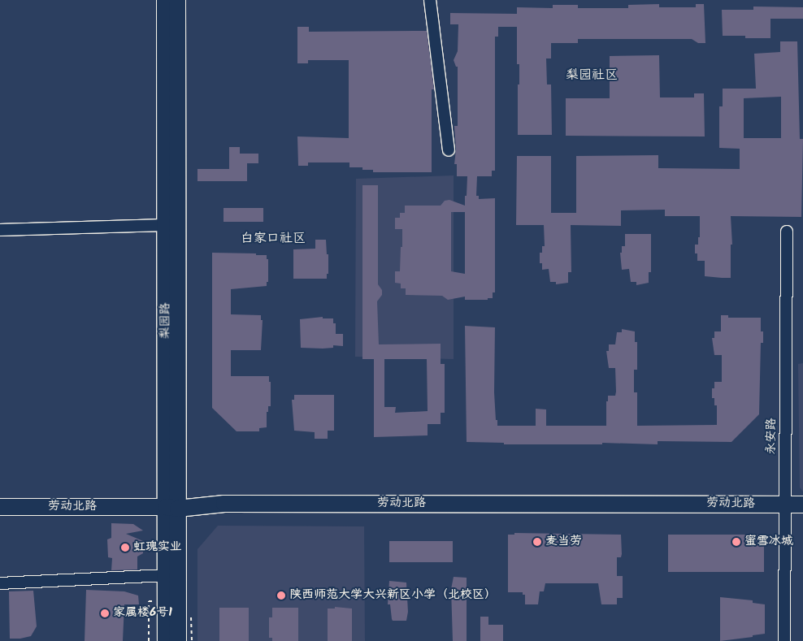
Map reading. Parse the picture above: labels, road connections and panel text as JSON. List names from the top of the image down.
{
  "streets": {
    "main road": ["梨园路", "劳动北路"],
    "street": ["永安路"]
  },
  "crossings": [
    ["梨园路", "劳动北路"],
    ["永安路", "劳动北路"]
  ],
  "districts": ["梨园社区", "白家口社区"],
  "places": [
    "麦当劳",
    "蜜雪冰城",
    "虹瑰实业",
    "陕西师范大学大兴新区小学（北校区）",
    "家属楼6号1"
  ]
}
